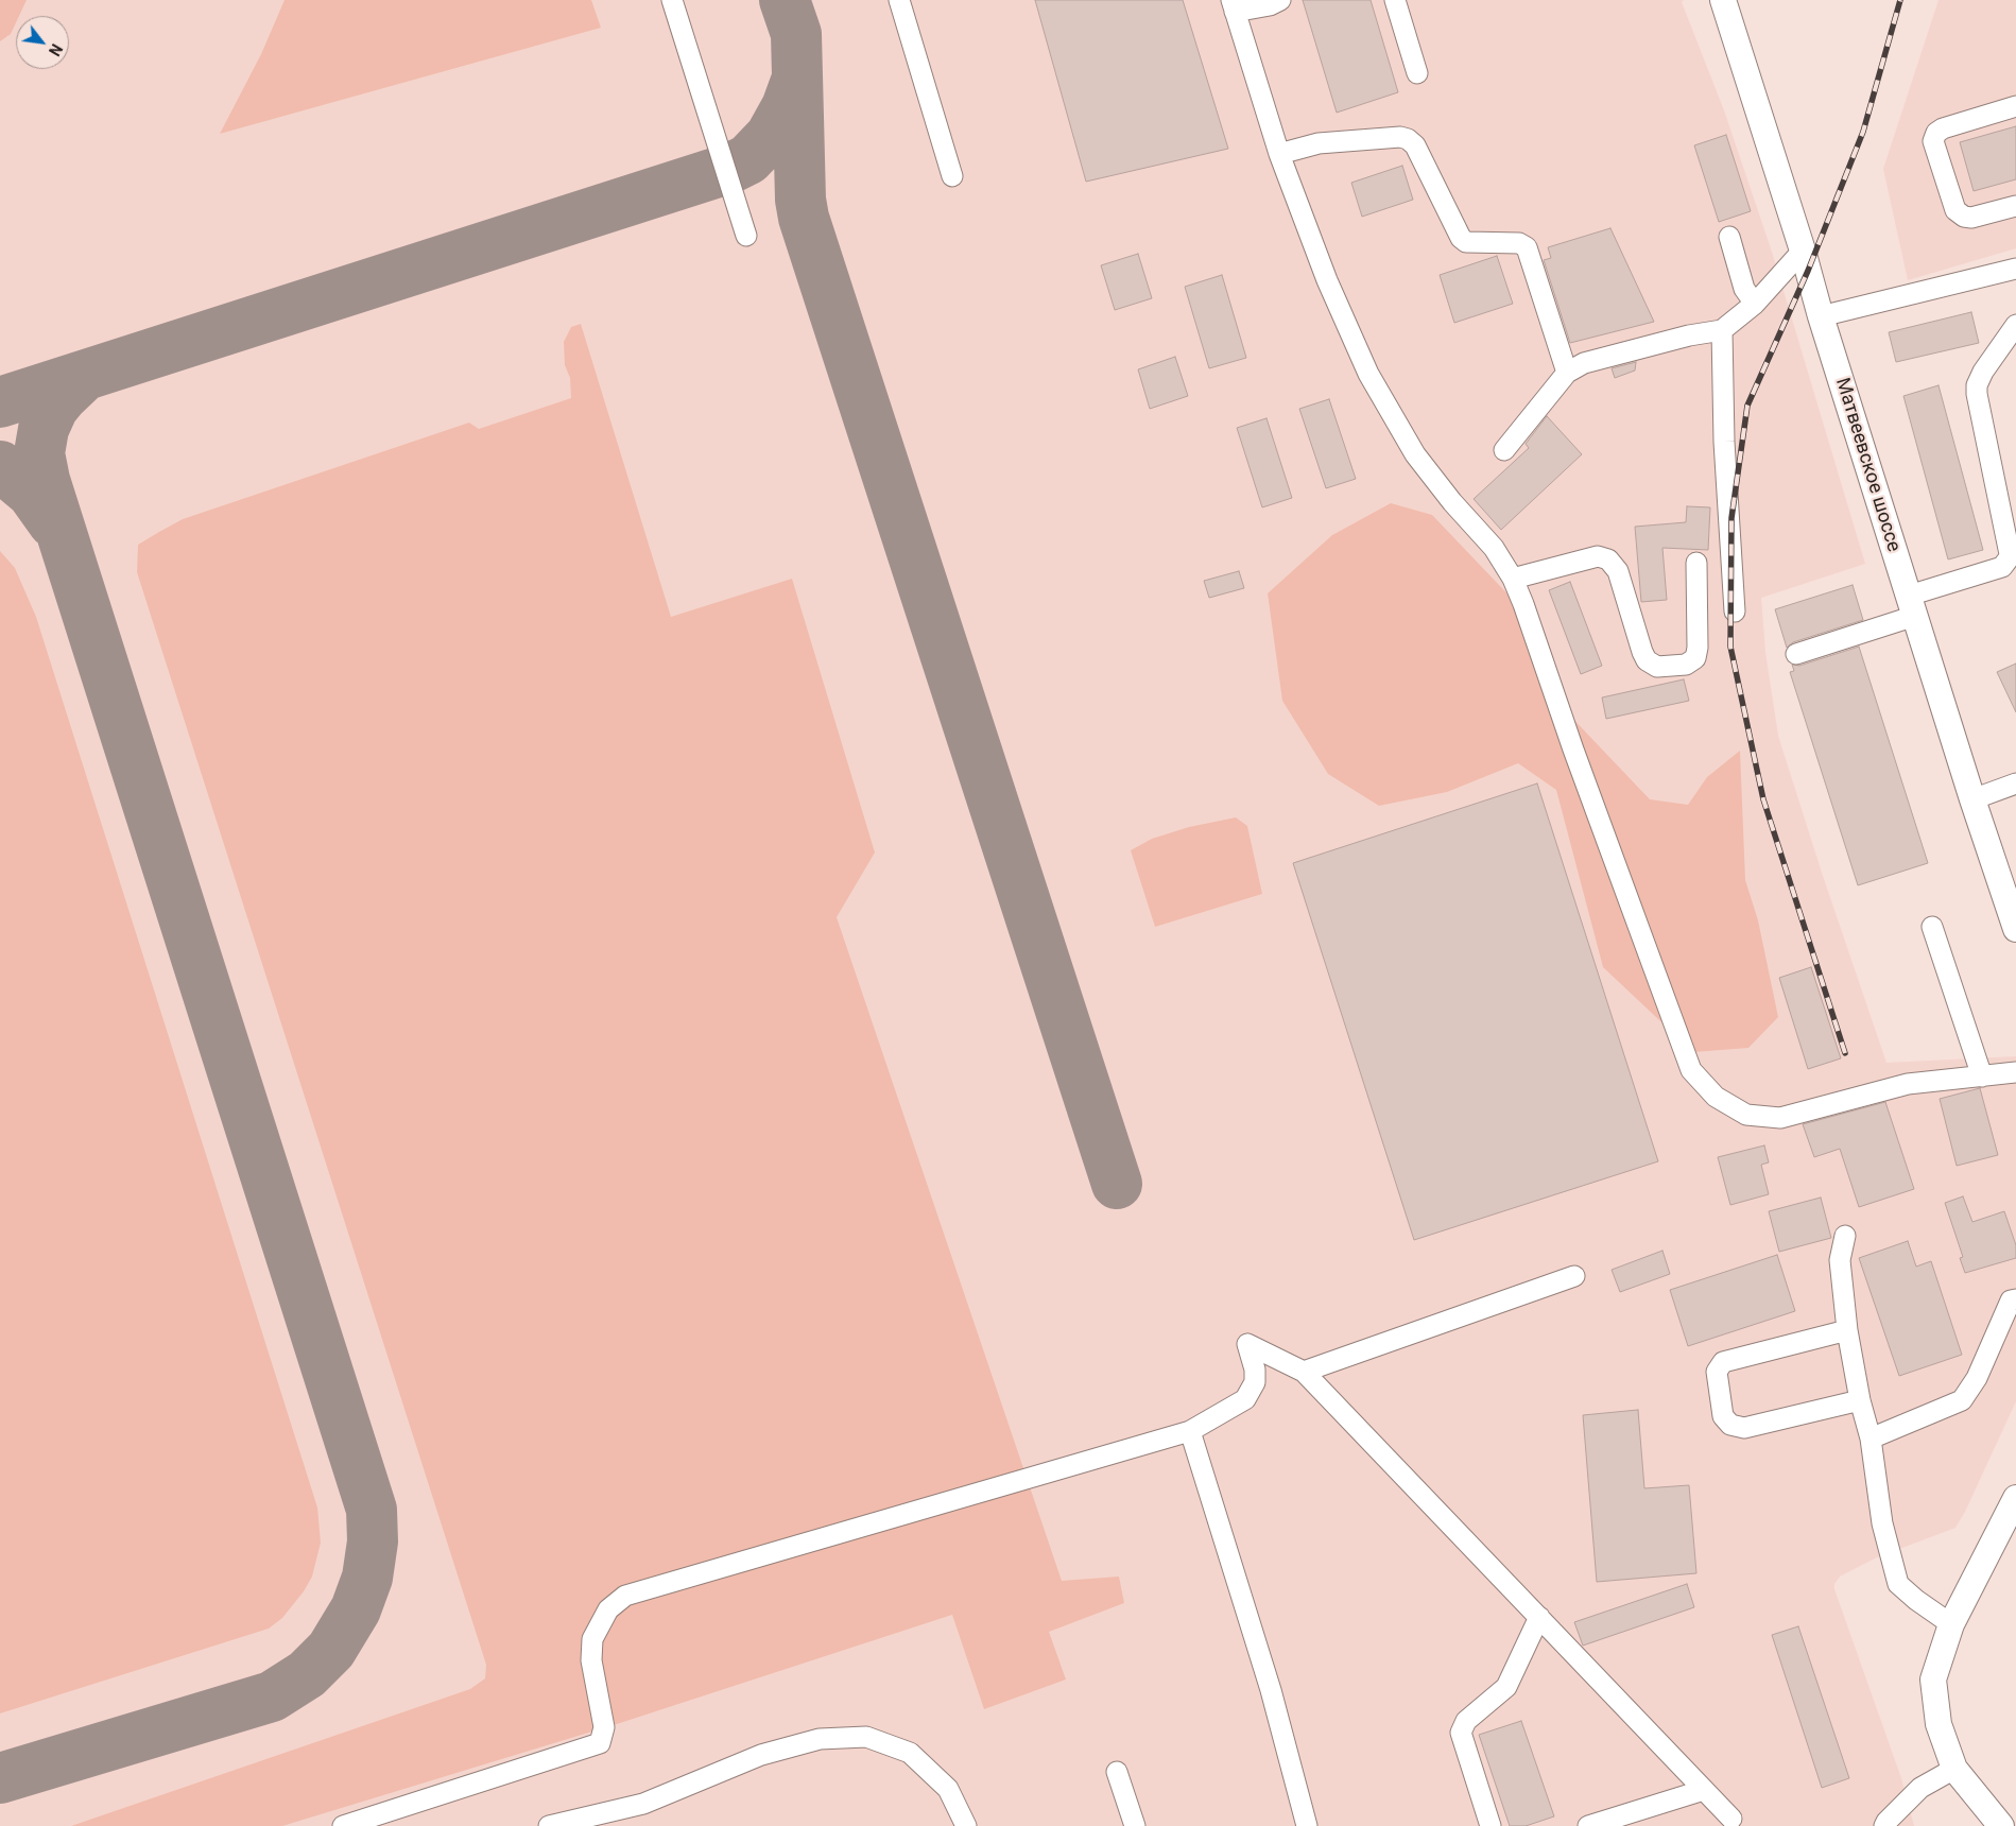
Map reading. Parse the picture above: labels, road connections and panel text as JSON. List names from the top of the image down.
{
  "streets": {
    "main road": ["Матвеевское шоссе"]
  },
  "north": "bottom right"
}
